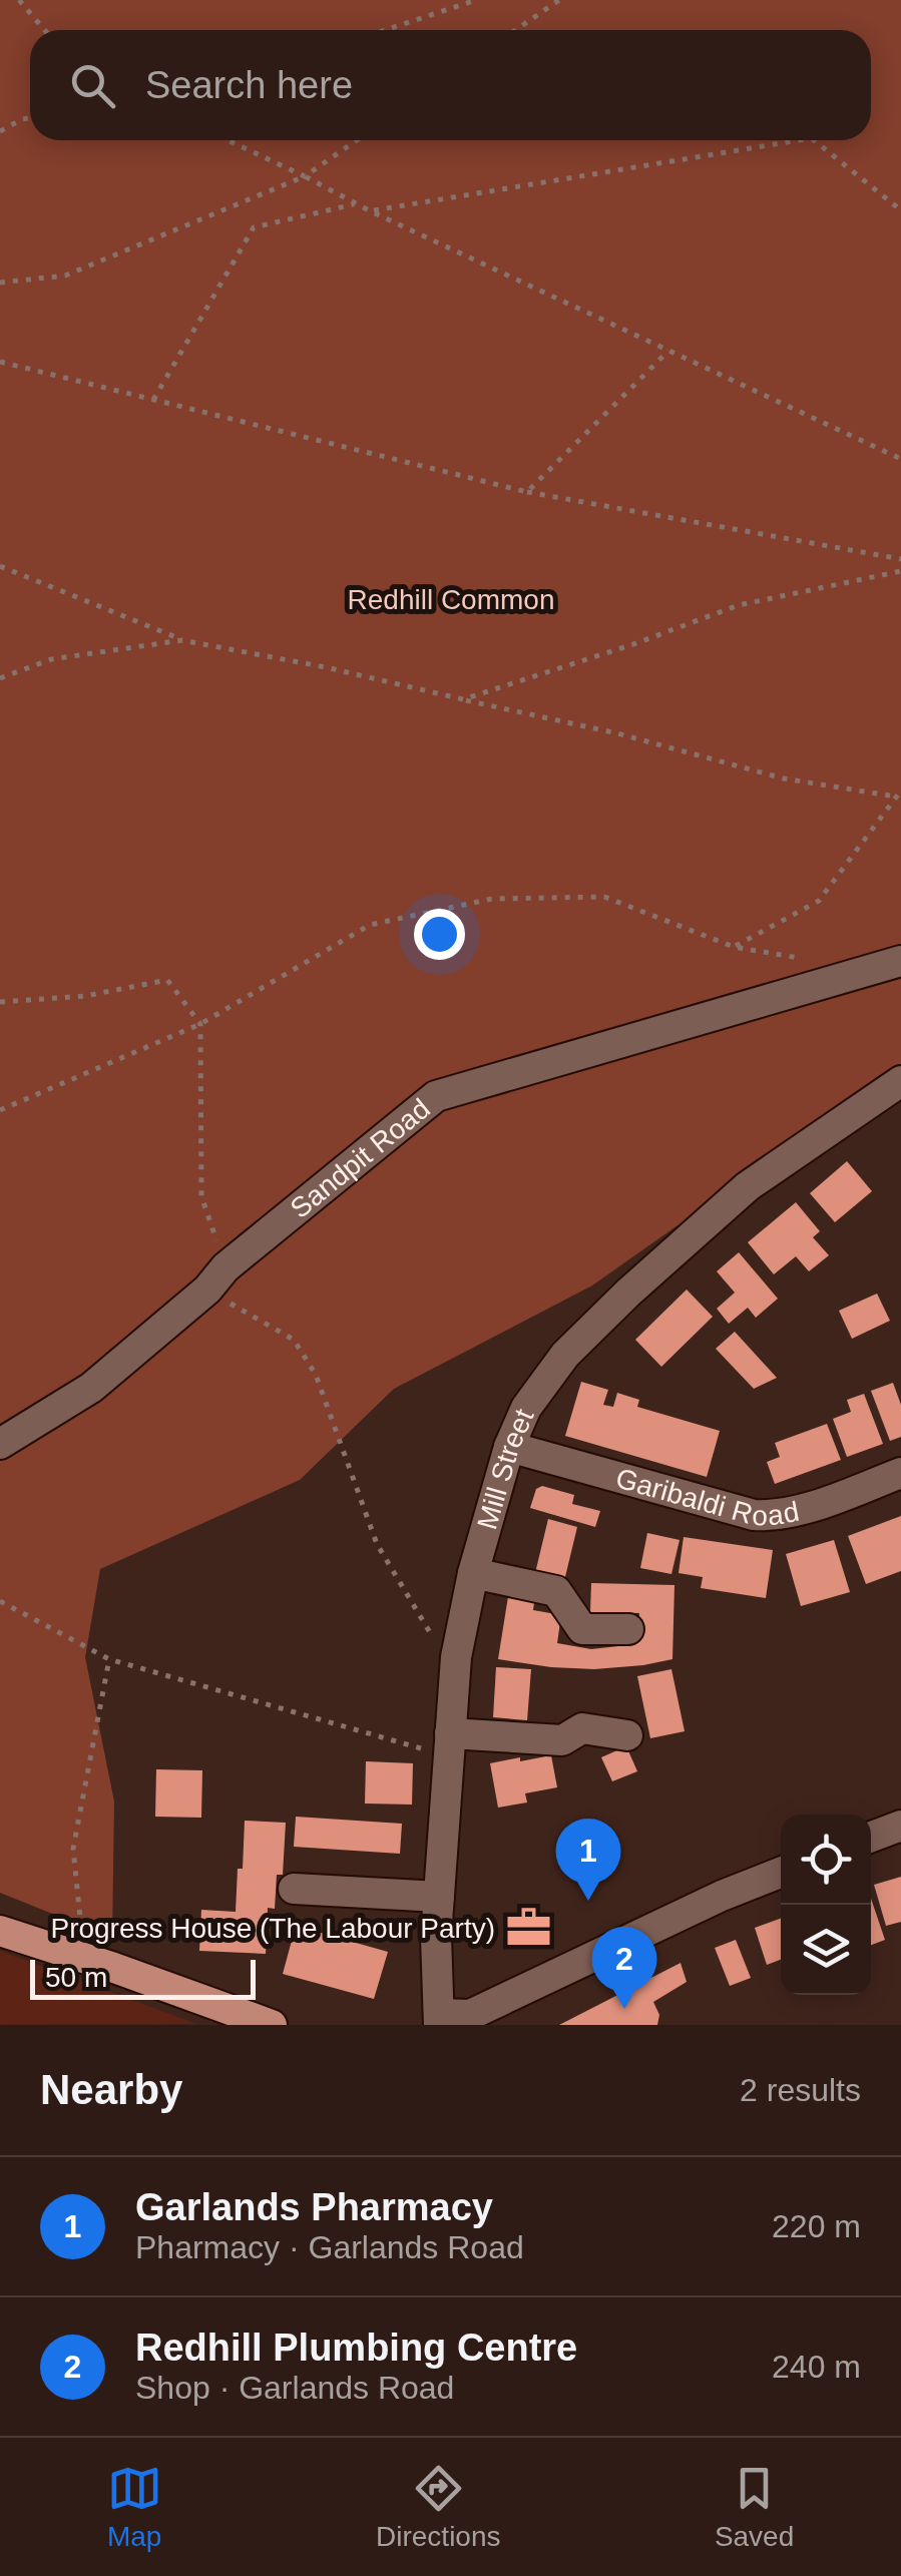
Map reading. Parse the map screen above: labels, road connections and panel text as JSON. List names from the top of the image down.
{
  "streets": {
    "street": ["Sandpit Road", "Mill Street", "Garibaldi Road"]
  },
  "crossings": [
    ["Mill Street", "Garibaldi Road"]
  ],
  "parks": ["Redhill Common"],
  "places": {
    "office": ["Progress House (The Labour Party)"]
  },
  "scale_bar": "50 m",
  "page": {
    "search": "Search here",
    "pins": ["1", "2"],
    "scale": "50 m",
    "heading": ["Nearby", "2 results"],
    "list": [
      {
        "mark": "1",
        "name": "Garlands Pharmacy",
        "note": "Pharmacy · Garlands Road",
        "value": "220 m"
      },
      {
        "mark": "2",
        "name": "Redhill Plumbing Centre",
        "note": "Shop · Garlands Road",
        "value": "240 m"
      }
    ],
    "nav": ["Map", "Directions", "Saved"]
  }
}
